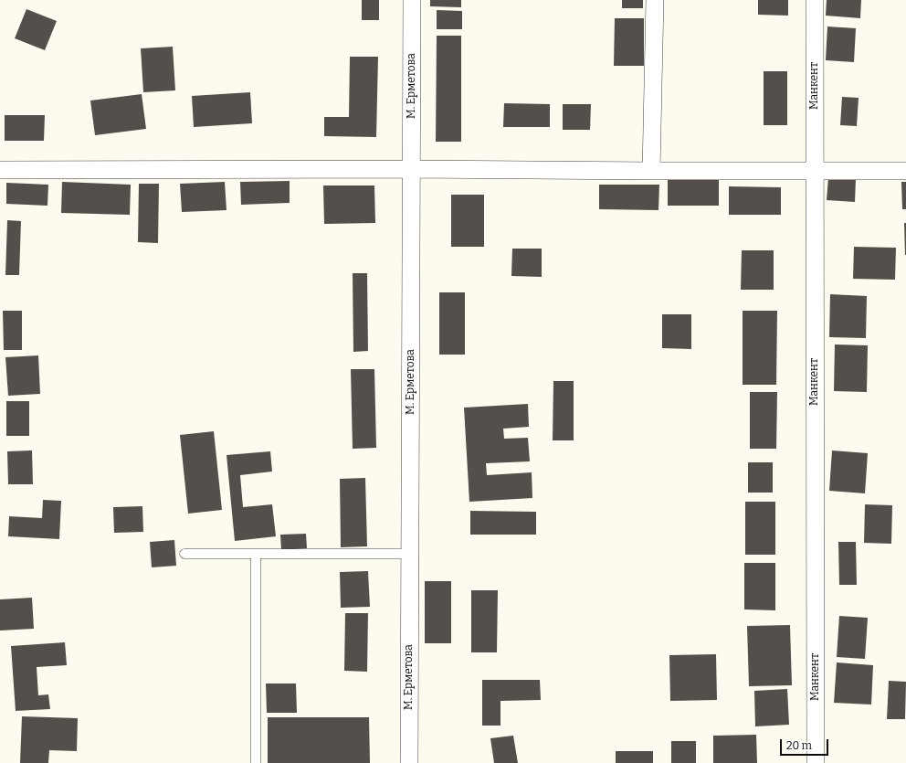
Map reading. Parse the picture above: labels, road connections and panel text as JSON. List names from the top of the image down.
{
  "streets": {
    "street": ["М. Ерметова", "Манкент"]
  },
  "scale_bar": "20 m"
}
